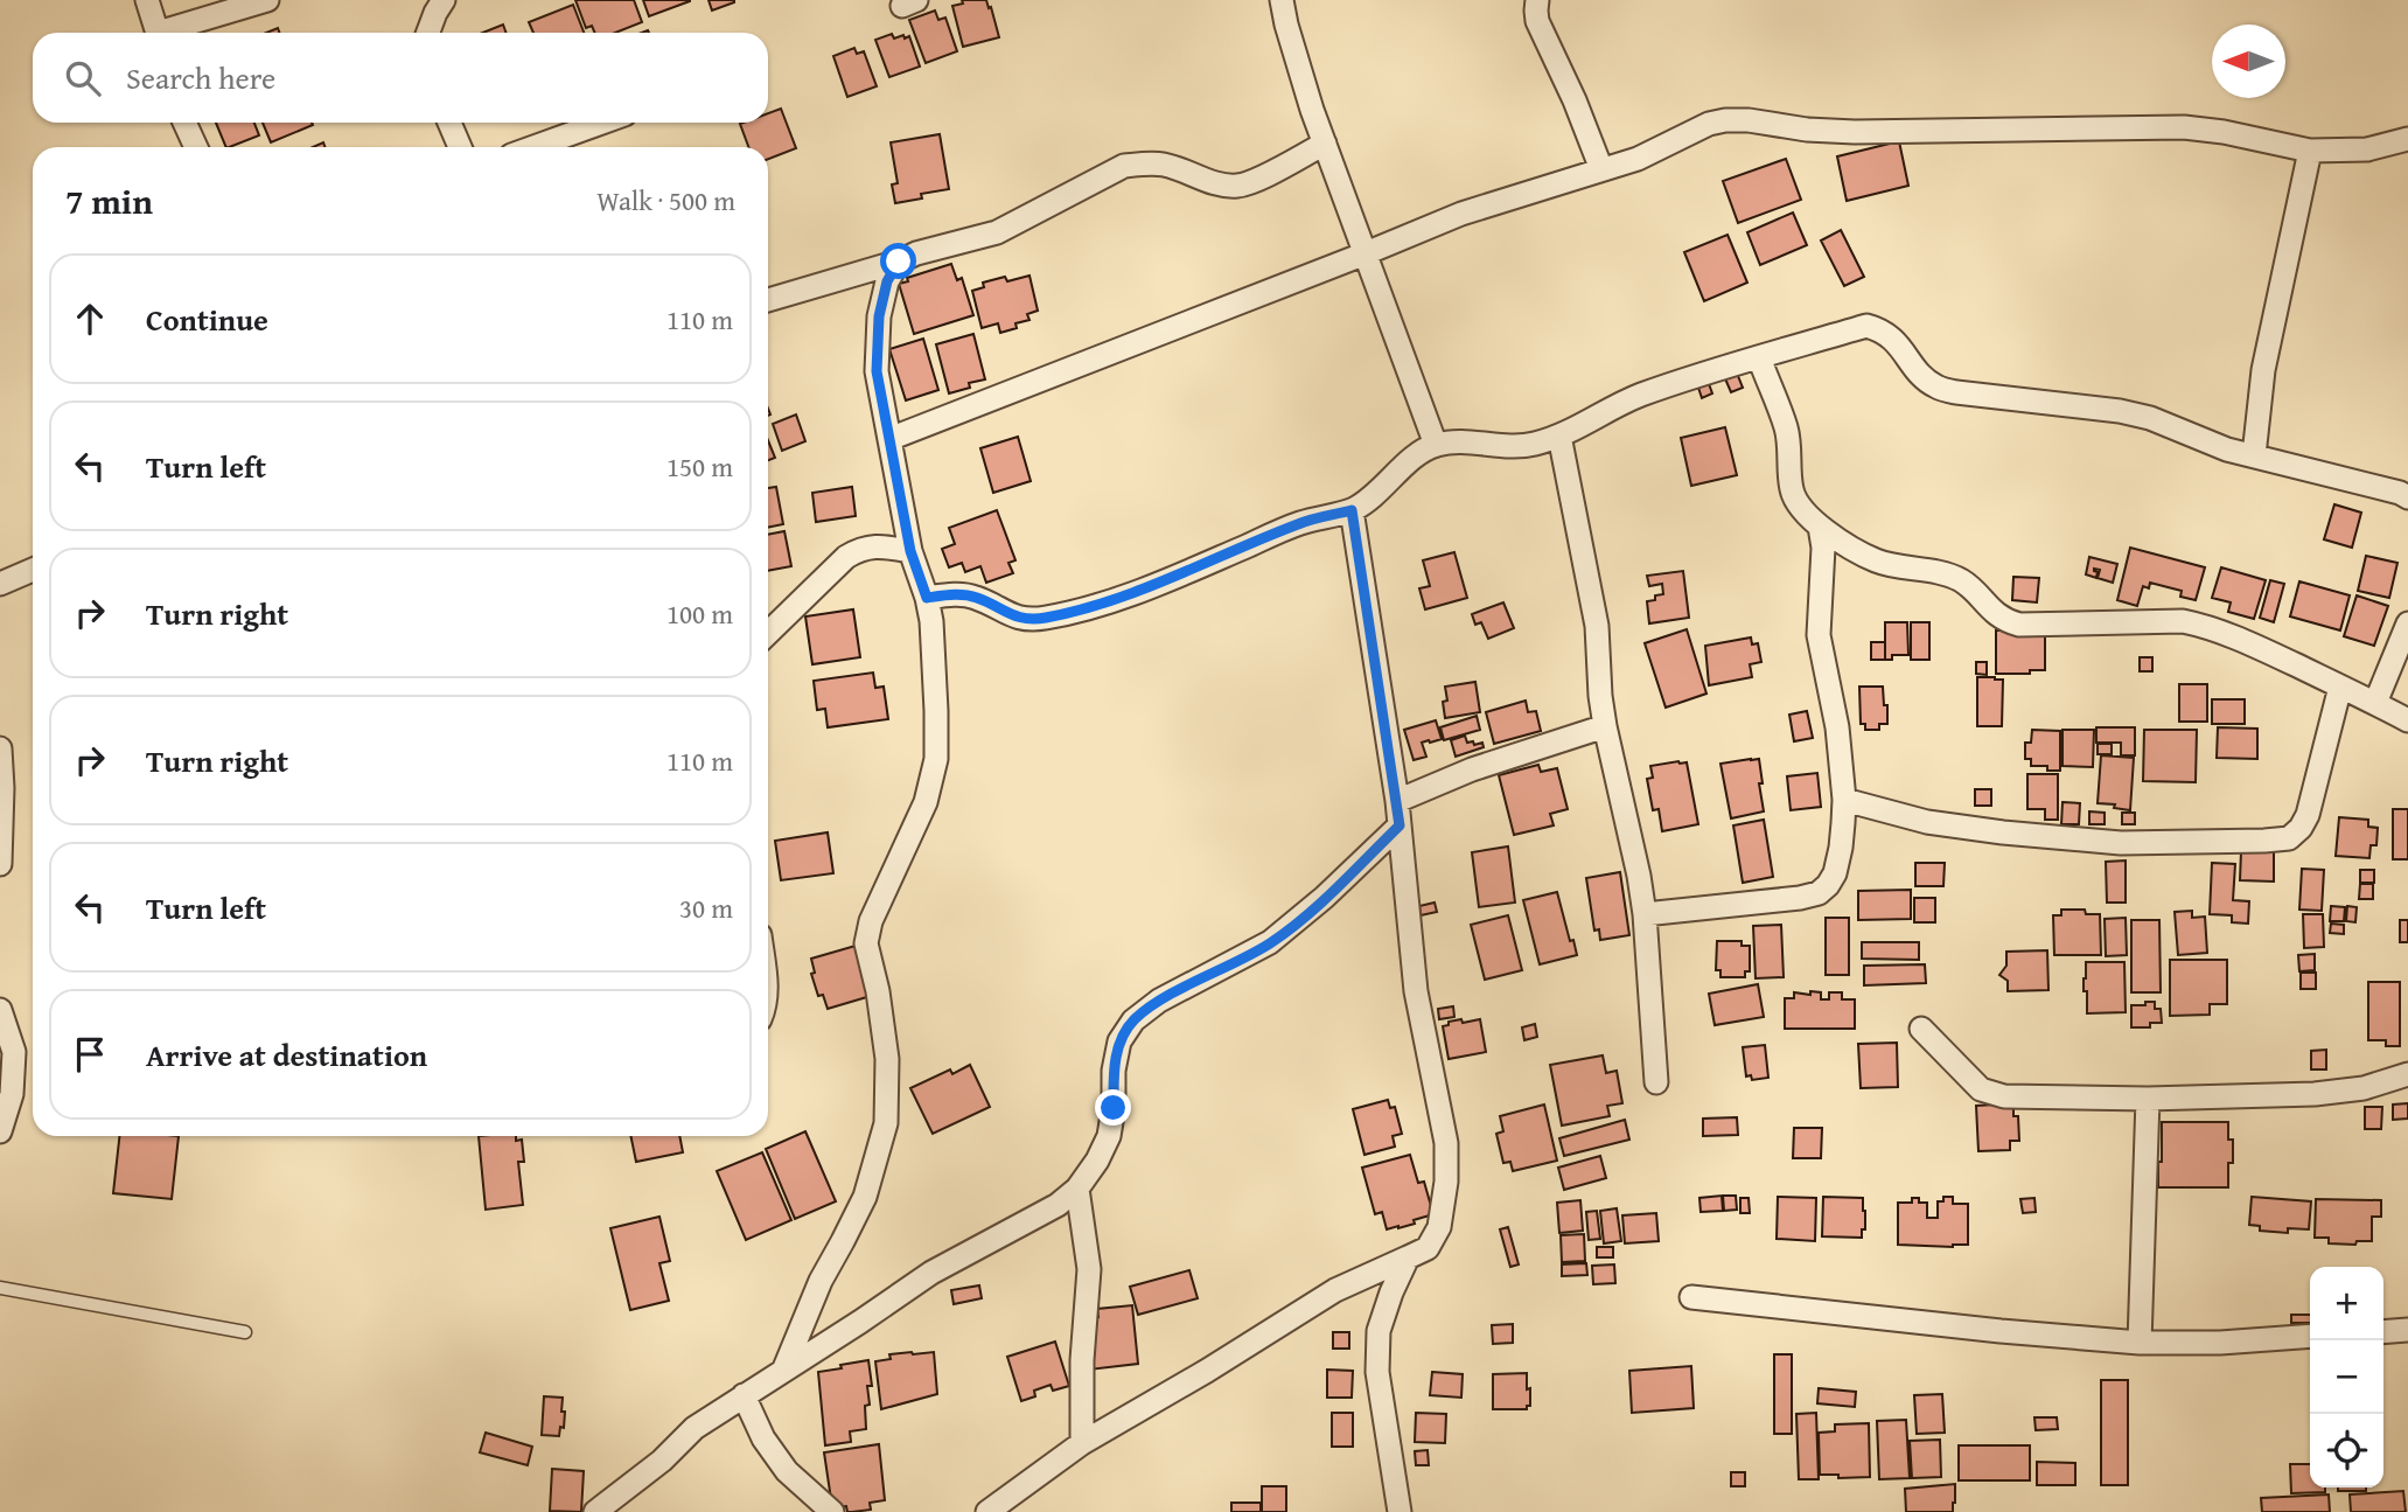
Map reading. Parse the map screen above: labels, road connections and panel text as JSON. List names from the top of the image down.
{
  "north": "left",
  "page": {
    "search": "Search here",
    "heading": ["7 min", "Walk · 500 m"],
    "list": [
      ["Continue", "110 m"],
      ["Turn left", "150 m"],
      ["Turn right", "100 m"],
      ["Turn right", "110 m"],
      ["Turn left", "30 m"],
      "Arrive at destination"
    ],
    "map_buttons": ["+", "−"]
  }
}
